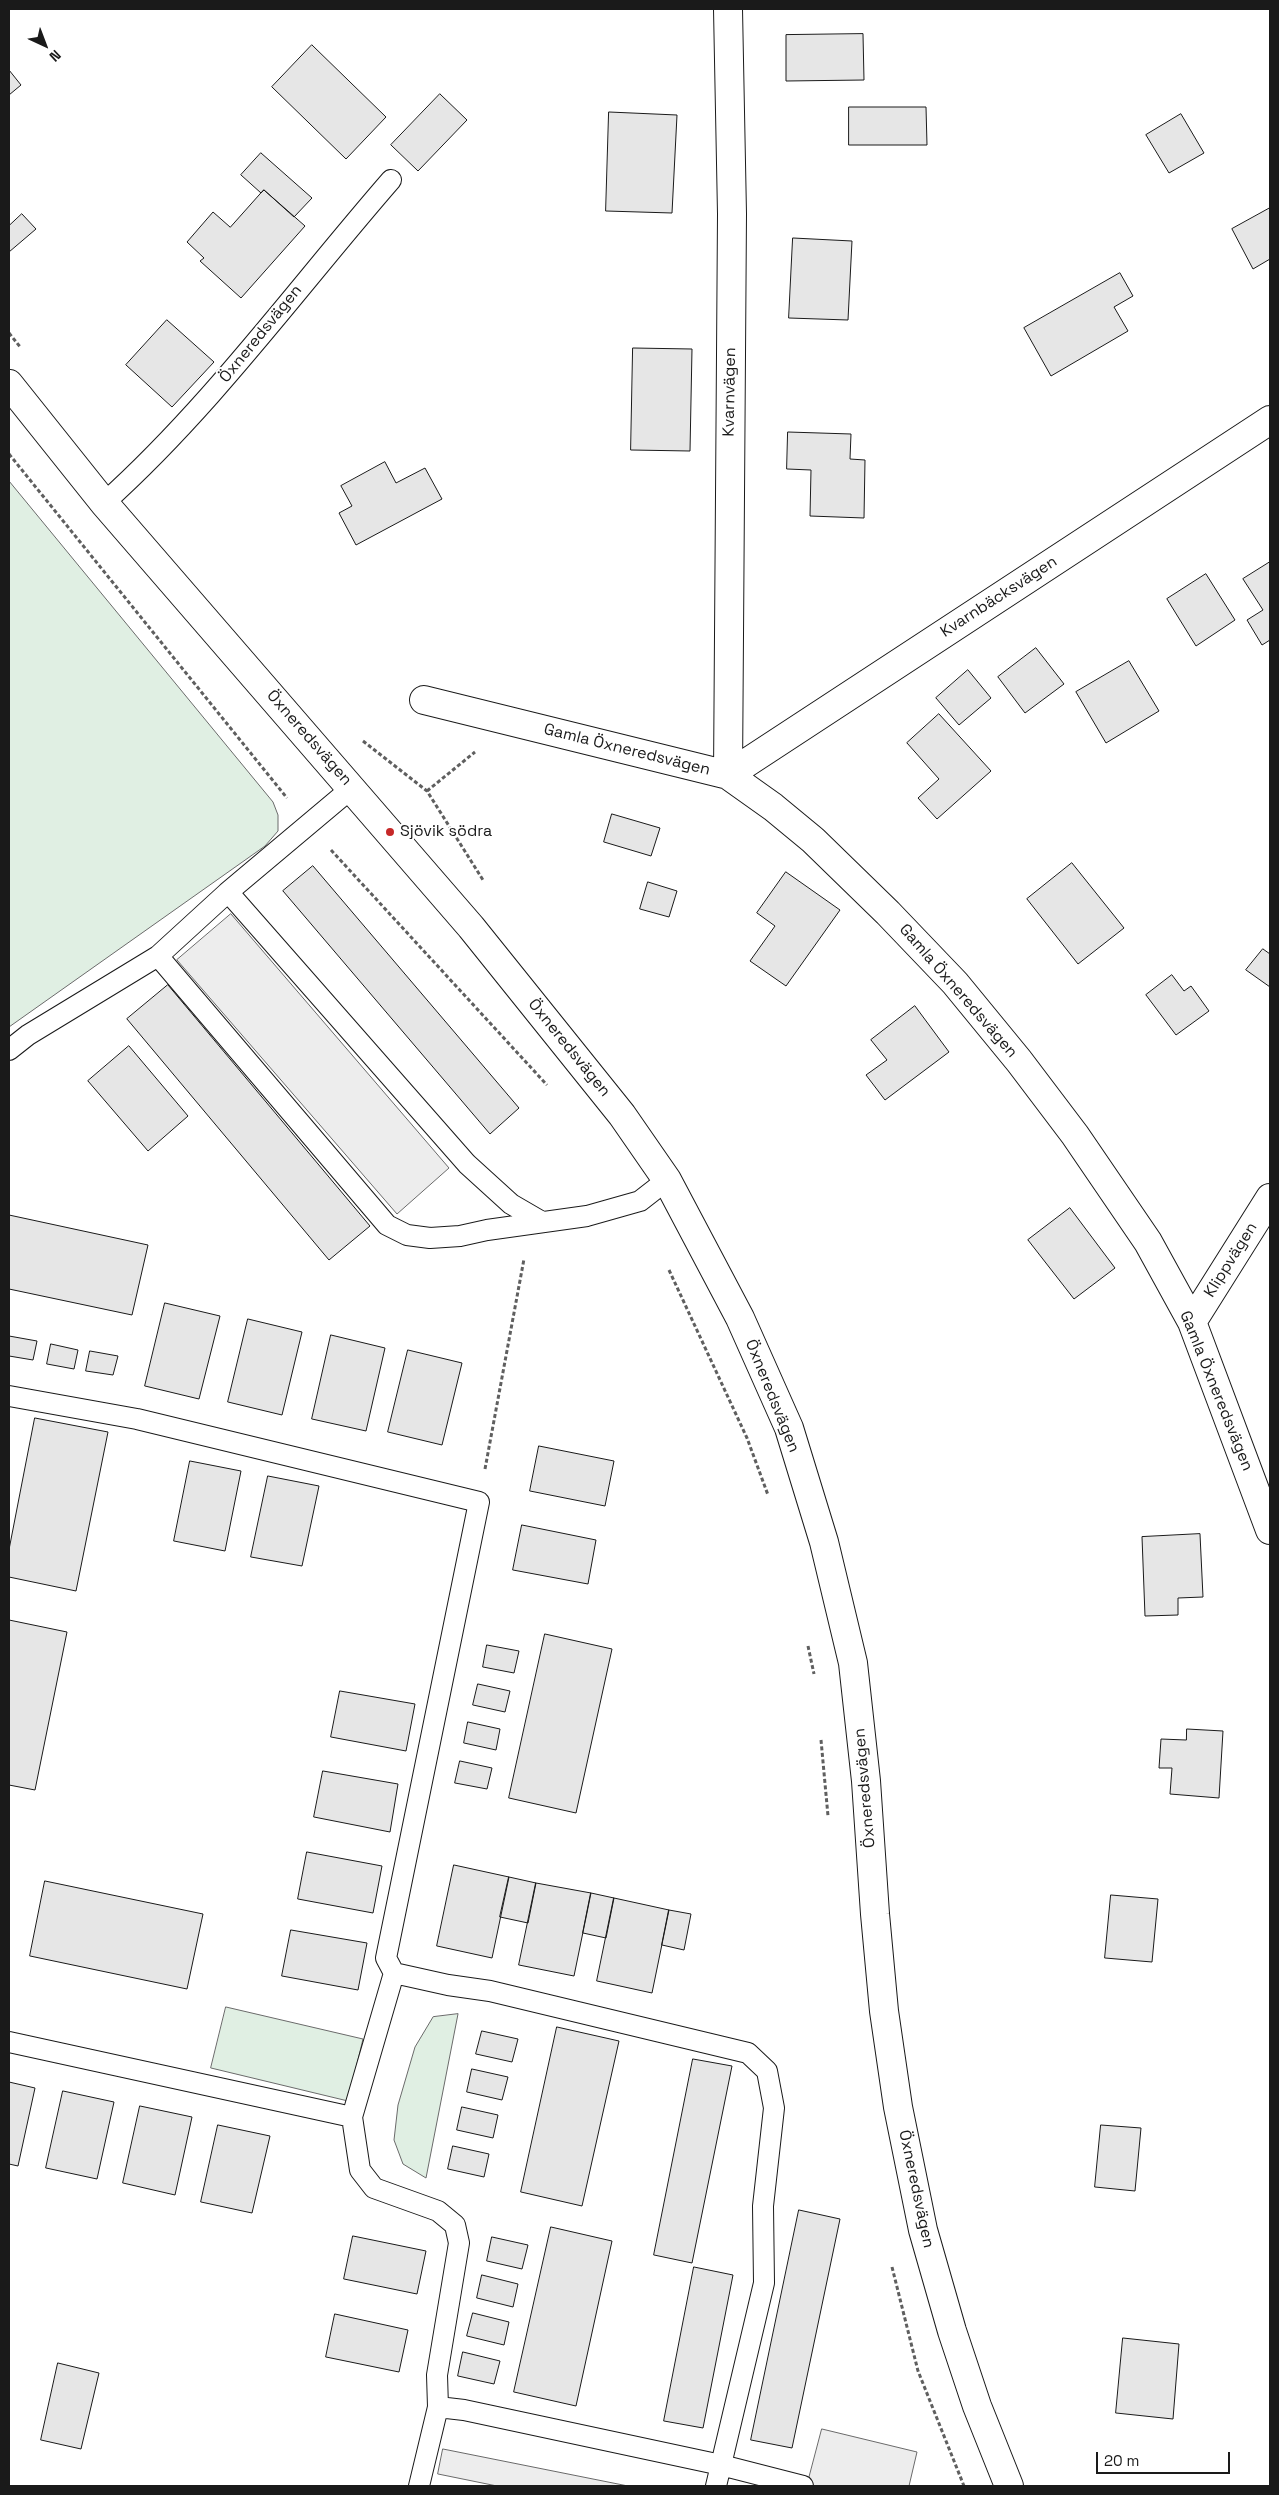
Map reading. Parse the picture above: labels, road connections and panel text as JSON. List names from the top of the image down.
{
  "streets": {
    "street": [
      "Öxneredsvägen",
      "Kvarnvägen",
      "Kvarnbäcksvägen",
      "Gamla Öxneredsvägen",
      "Klippvägen"
    ]
  },
  "crossings": [
    ["Kvarnvägen", "Kvarnbäcksvägen"],
    ["Kvarnvägen", "Gamla Öxneredsvägen"],
    ["Kvarnbäcksvägen", "Gamla Öxneredsvägen"],
    ["Gamla Öxneredsvägen", "Klippvägen"]
  ],
  "places": ["Sjövik södra"],
  "scale_bar": "20 m",
  "north": "bottom right"
}
